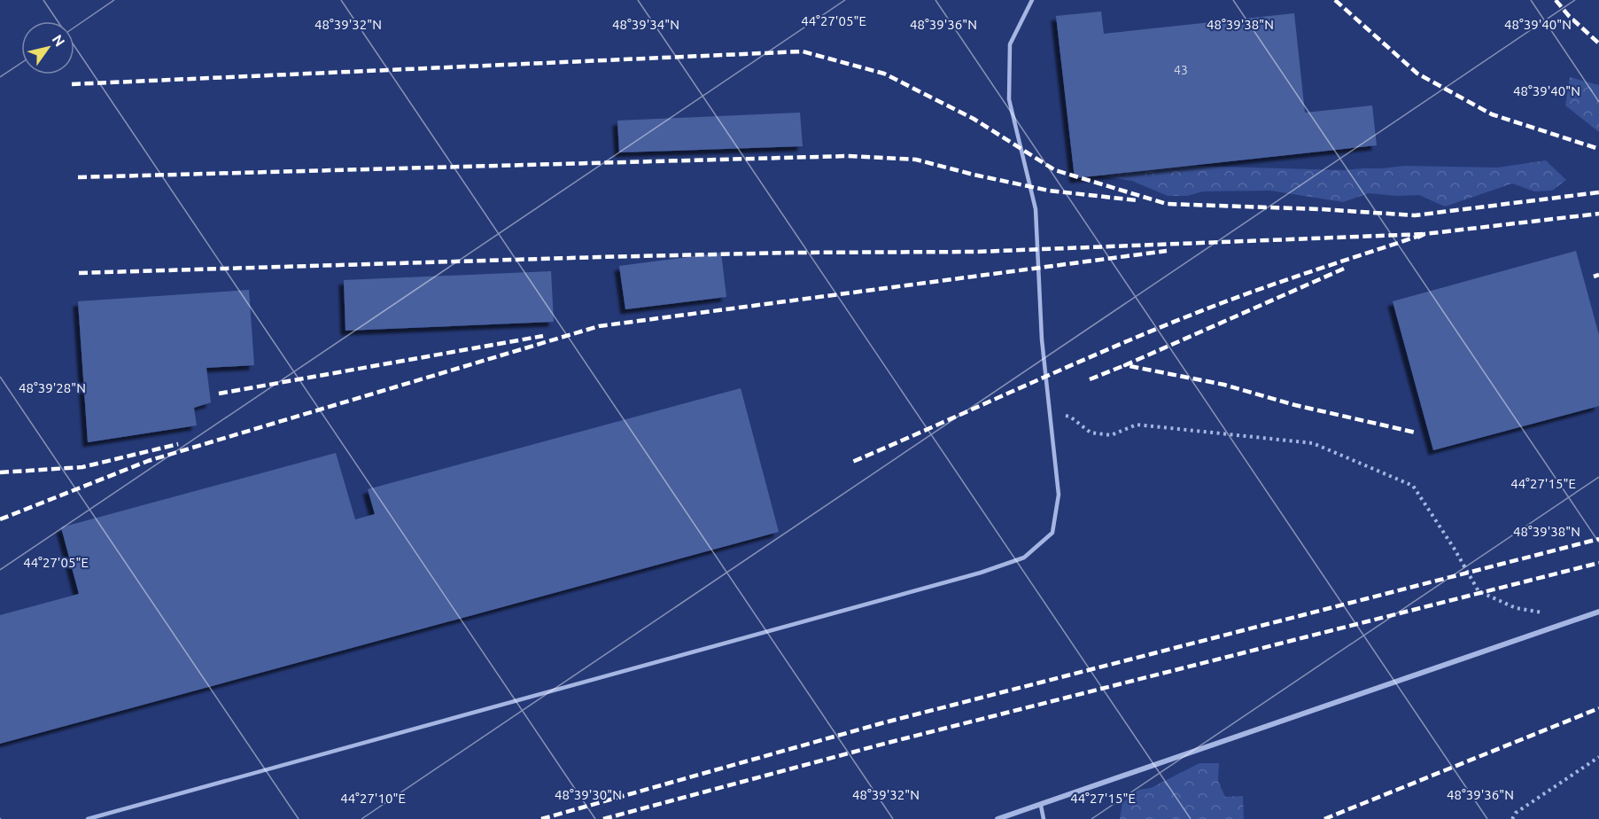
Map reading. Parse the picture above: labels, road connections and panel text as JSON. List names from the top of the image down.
{
  "house_numbers": ["43"],
  "north": "top right",
  "coordinates": [
    "44°27'05\"E",
    "48°39'32\"N",
    "48°39'34\"N",
    "48°39'36\"N",
    "48°39'38\"N",
    "48°39'40\"N",
    "48°39'28\"N",
    "44°27'15\"E",
    "48°39'30\"N",
    "44°27'10\"E"
  ]
}
